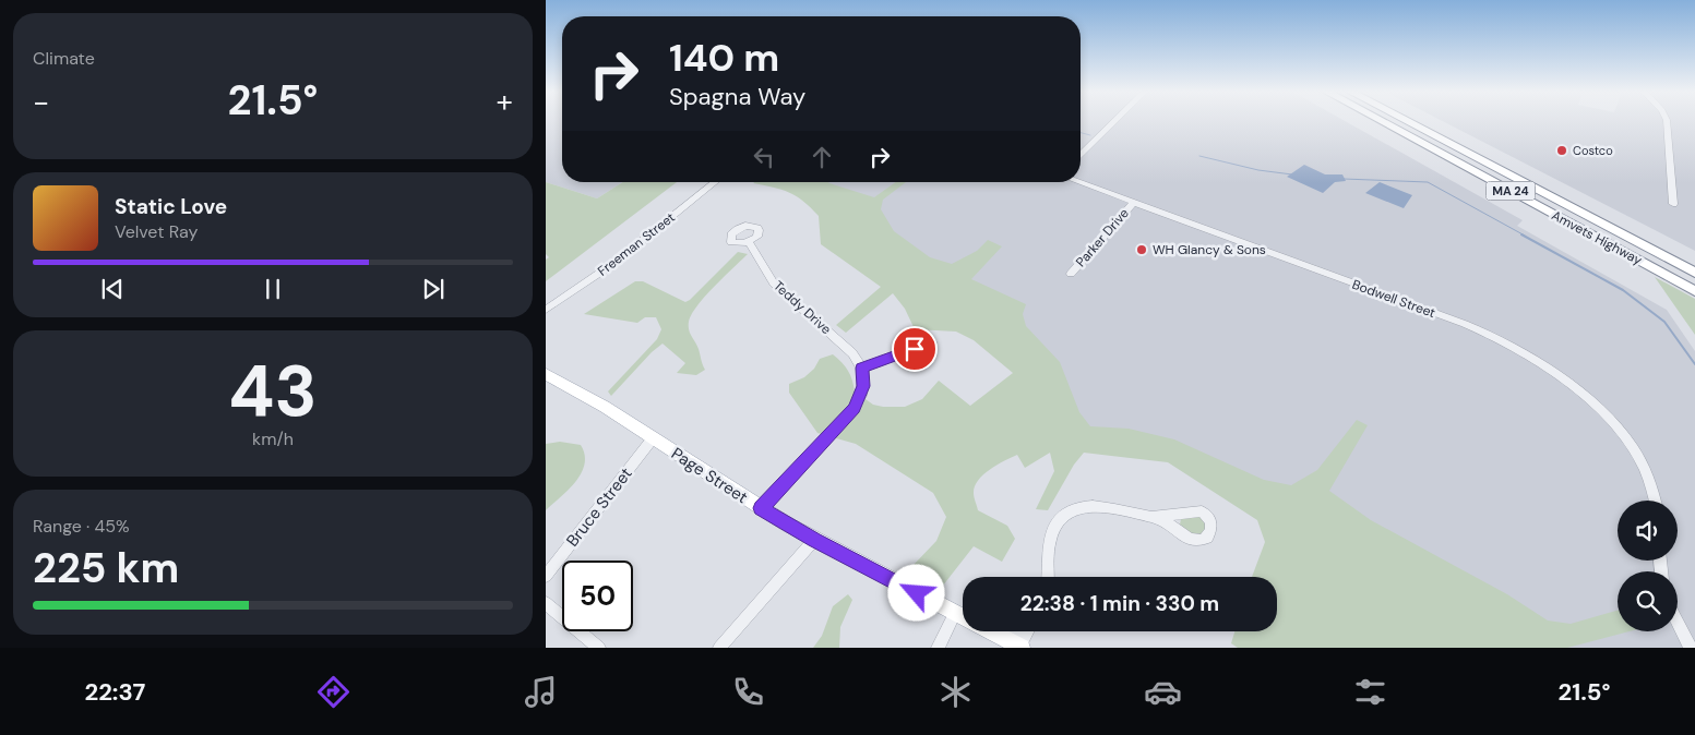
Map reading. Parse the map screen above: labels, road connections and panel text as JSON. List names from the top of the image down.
{
  "streets": {
    "highway": ["MA 24", "Amvets Highway"],
    "main road": ["Page Street"],
    "street": [
      "Parker Drive",
      "Freeman Street",
      "Bodwell Street",
      "Teddy Drive",
      "Bruce Street"
    ]
  },
  "crossings": [
    ["Parker Drive", "Bodwell Street"],
    ["Page Street", "Bruce Street"]
  ],
  "places": ["Costco", "WH Glancy & Sons"],
  "page": {
    "tile": [
      "Climate",
      ["43", "km/h"],
      ["Range · 45%", "225 km"]
    ],
    "turn": ["140 m", "Spagna Way"],
    "heat": ["−", "21.5°", "+"],
    "song": ["Static Love", "Velvet Ray"],
    "limit": "50",
    "trip": "22:38 · 1 min · 330 m",
    "tabs": ["22:37", "21.5°"]
  }
}
